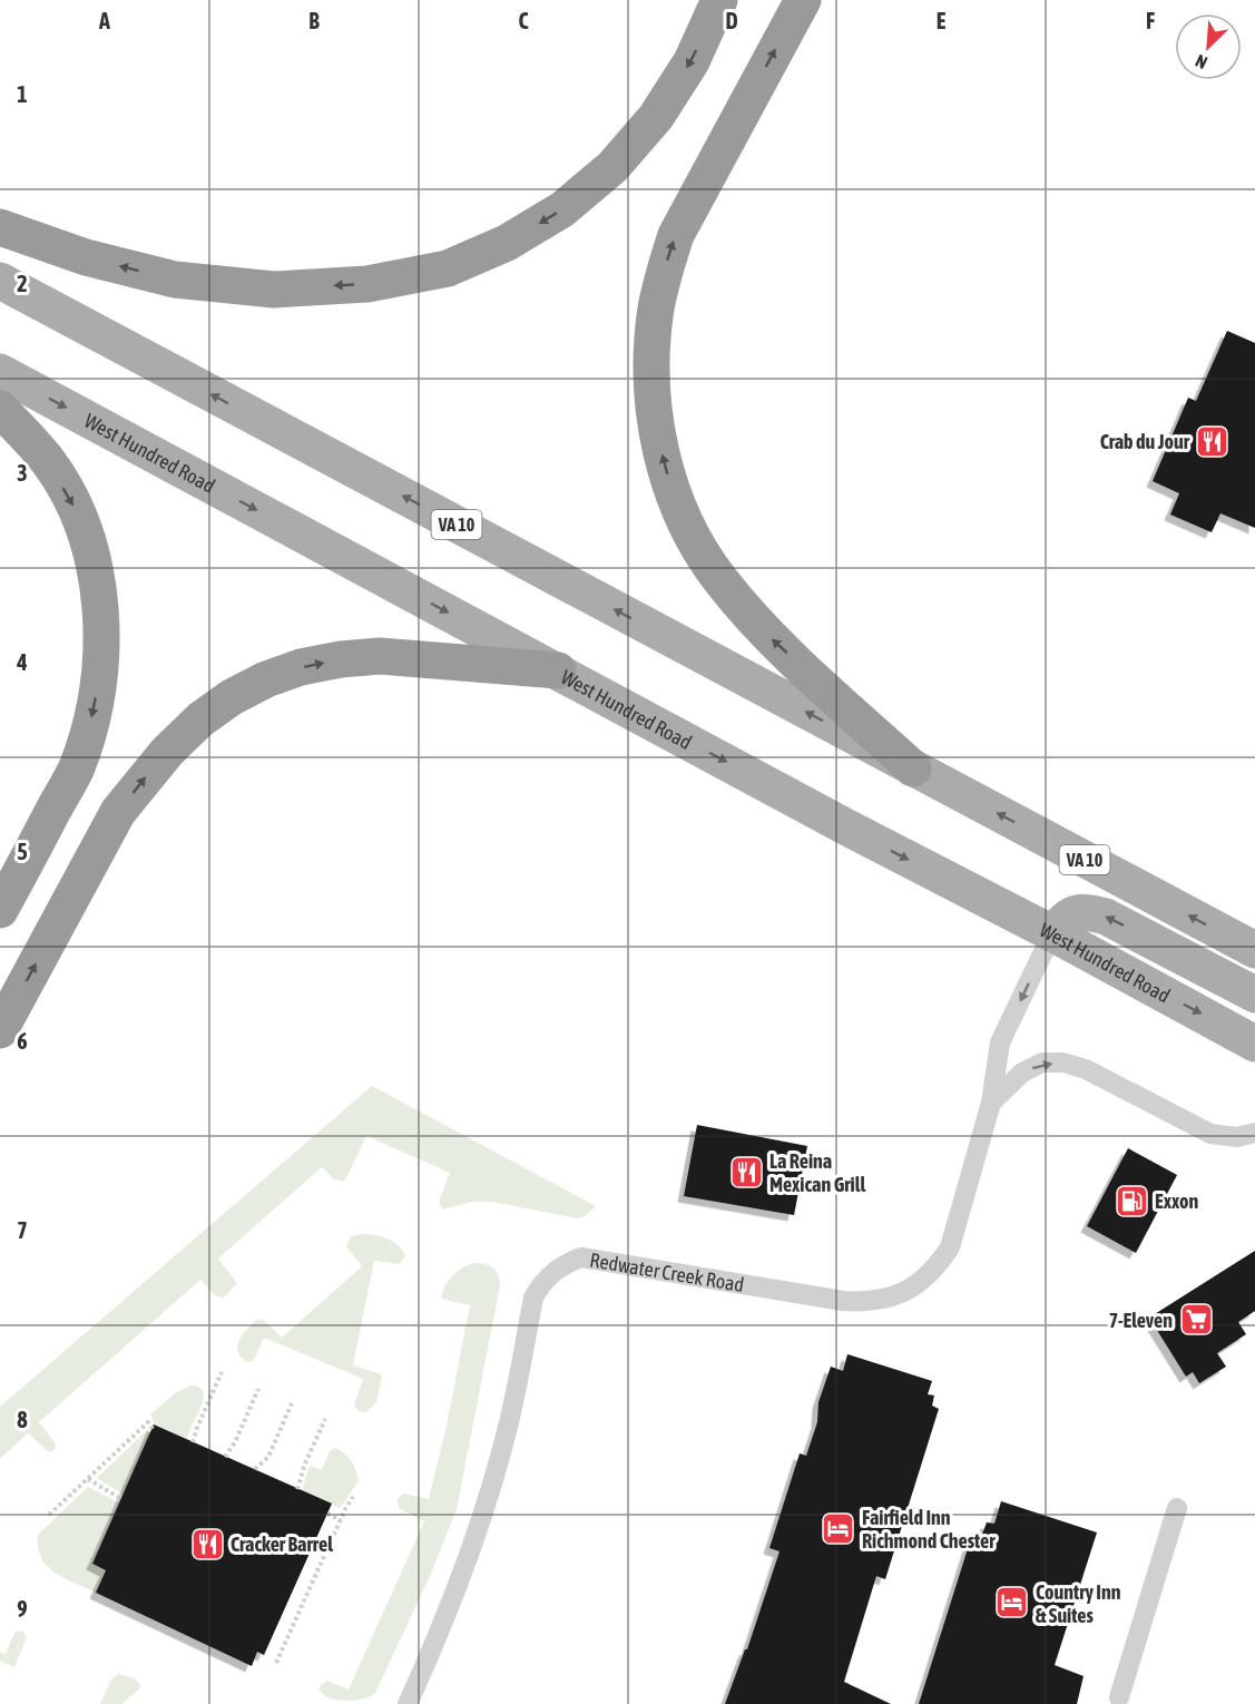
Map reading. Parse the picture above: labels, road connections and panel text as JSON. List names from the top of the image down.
{
  "streets": {
    "main road": ["West Hundred Road", "VA 10"],
    "lane": ["Redwater Creek Road"]
  },
  "crossings": [
    ["West Hundred Road", "Redwater Creek Road"]
  ],
  "places": {
    "restaurant": ["Crab du Jour", "La Reina Mexican Grill", "Cracker Barrel"],
    "fuel station": ["Exxon"],
    "supermarket": ["7-Eleven"],
    "hotel": ["Fairfield Inn Richmond Chester", "Country Inn & Suites"]
  },
  "north": "bottom left",
  "grid": {
    "columns": [
      "A",
      "B",
      "C",
      "D",
      "E",
      "F"
    ],
    "rows": [
      "1",
      "2",
      "3",
      "4",
      "5",
      "6",
      "7",
      "8",
      "9"
    ]
  }
}
